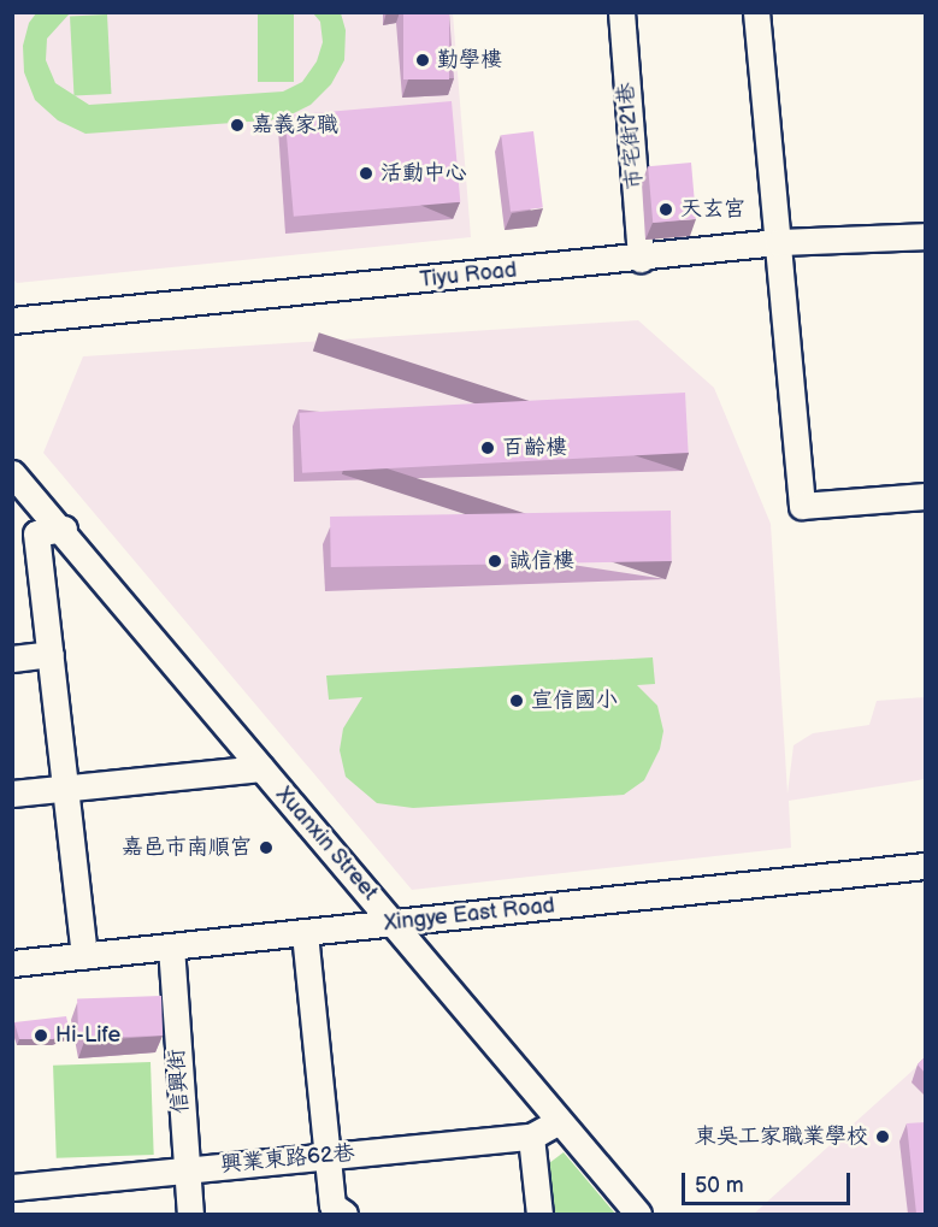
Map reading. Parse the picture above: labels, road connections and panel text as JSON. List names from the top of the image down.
{
  "streets": {
    "street": [
      "市宅街21巷",
      "Tiyu Road",
      "Xuanxin Street",
      "Xingye East Road",
      "信興街",
      "興業東路62巷"
    ]
  },
  "crossings": [
    ["市宅街21巷", "Tiyu Road"],
    ["Xuanxin Street", "Xingye East Road"],
    ["Xuanxin Street", "興業東路62巷"],
    ["Xingye East Road", "信興街"],
    ["信興街", "興業東路62巷"]
  ],
  "places": [
    "勤學樓",
    "嘉義家職",
    "活動中心",
    "天玄宮",
    "百齡樓",
    "誠信樓",
    "宣信國小",
    "嘉邑市南順宮",
    "Hi-Life",
    "東吳工家職業學校"
  ],
  "scale_bar": "50 m"
}
